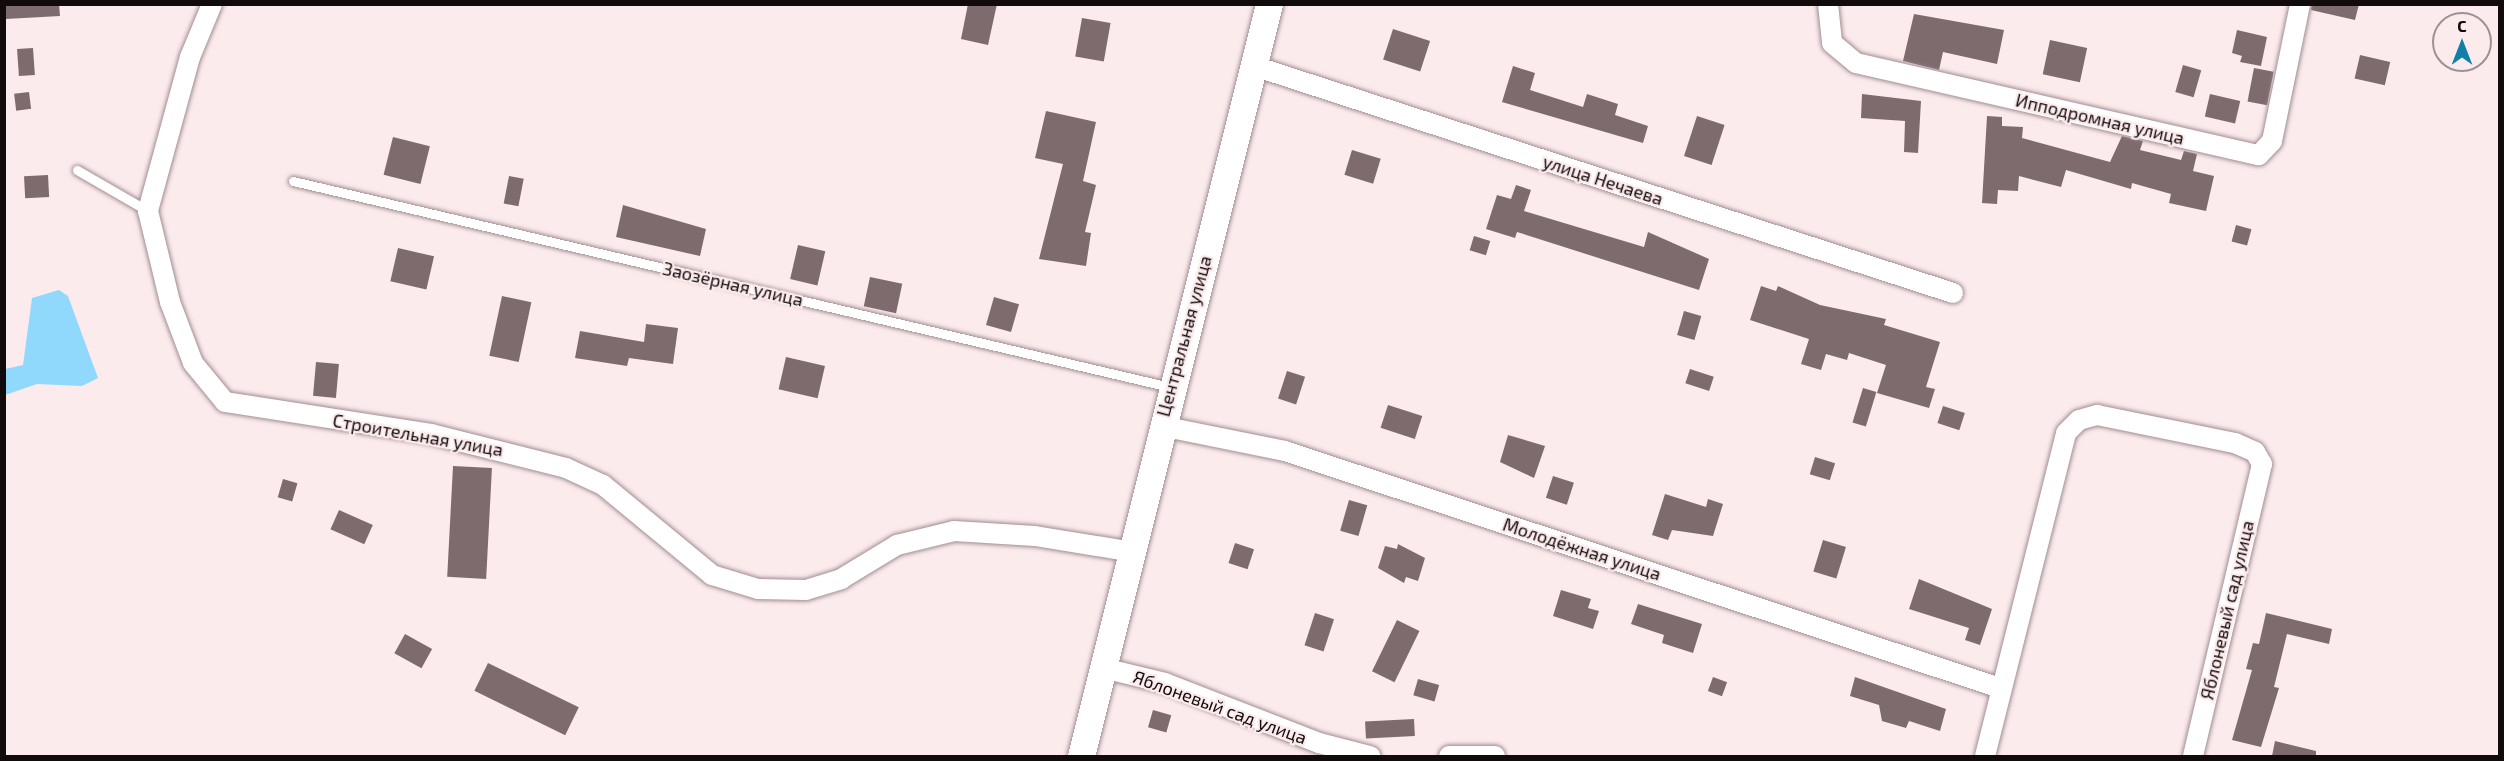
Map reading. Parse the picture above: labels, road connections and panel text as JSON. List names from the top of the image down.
{
  "streets": {
    "street": [
      "Ипподромная улица",
      "улица Нечаева",
      "Центральная улица",
      "Строительная улица",
      "Молодёжная улица",
      "Яблоневый сад улица"
    ],
    "lane": ["Заозёрная улица"]
  },
  "crossings": [
    ["улица Нечаева", "Центральная улица"],
    ["Заозёрная улица", "Центральная улица"],
    ["Центральная улица", "Строительная улица"],
    ["Центральная улица", "Молодёжная улица"],
    ["Центральная улица", "Яблоневый сад улица"],
    ["Молодёжная улица", "Яблоневый сад улица"]
  ],
  "north": "top"
}
